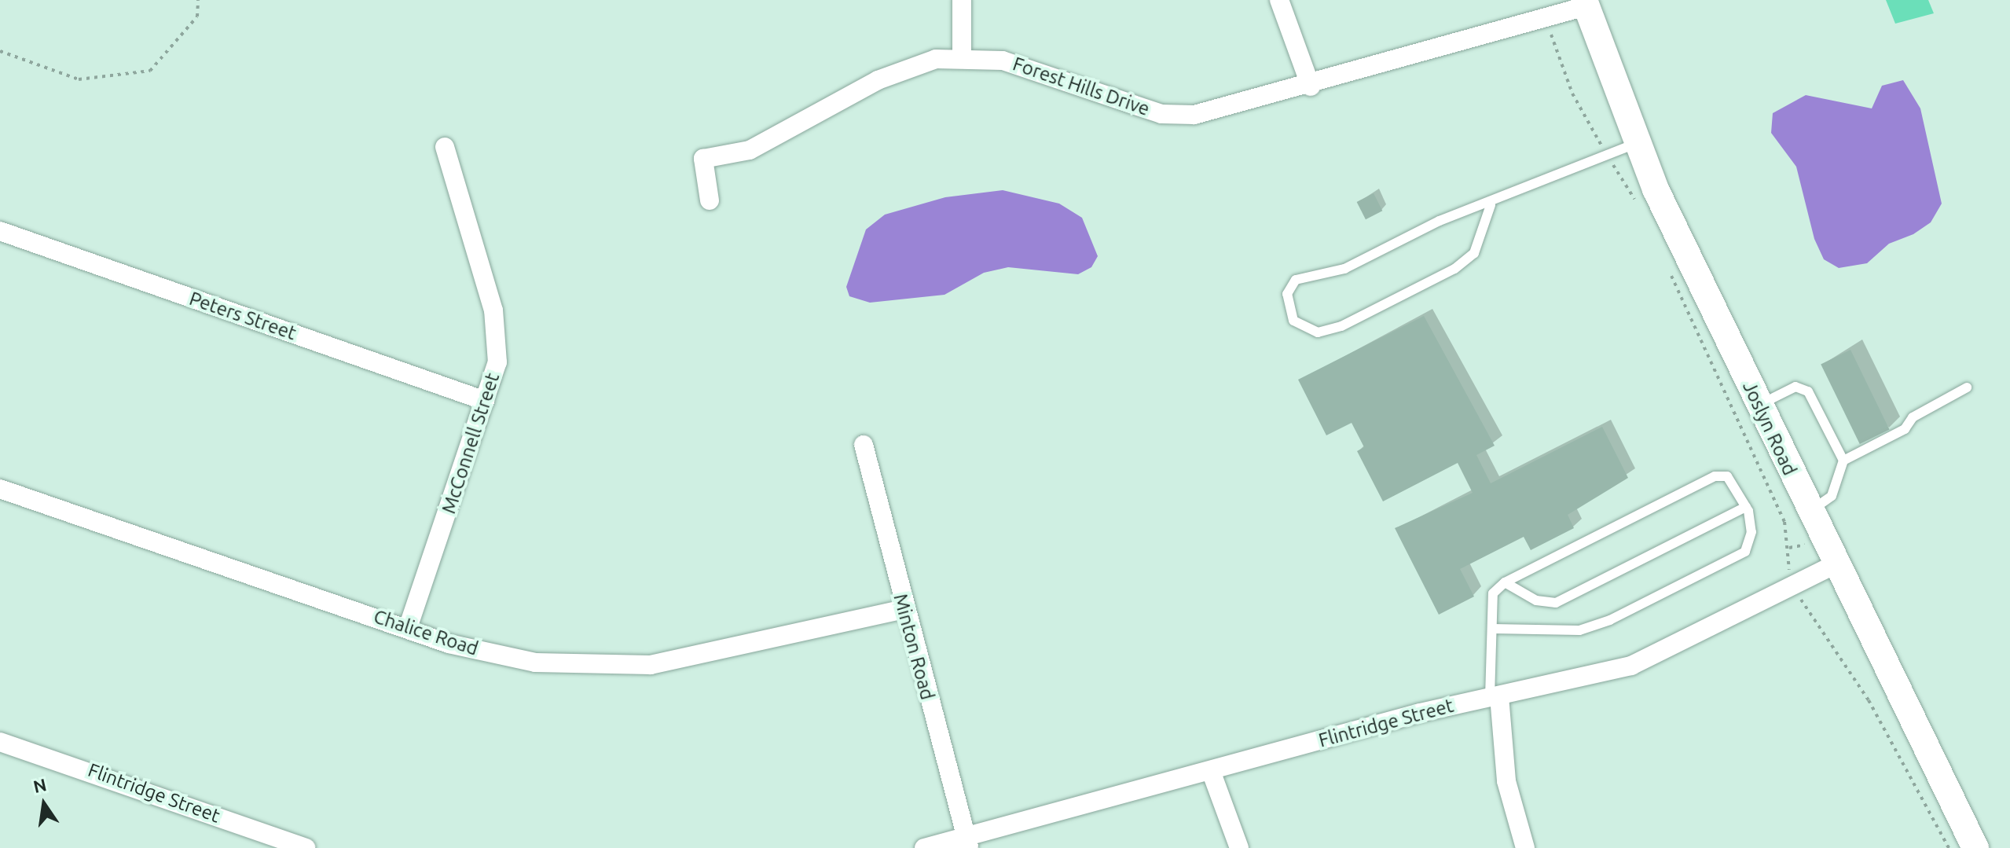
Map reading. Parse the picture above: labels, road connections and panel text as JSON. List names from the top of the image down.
{
  "streets": {
    "street": [
      "Forest Hills Drive",
      "Peters Street",
      "Joslyn Road",
      "McConnell Street",
      "Chalice Road",
      "Minton Road",
      "Flintridge Street"
    ]
  },
  "crossings": [
    ["Forest Hills Drive", "Joslyn Road"],
    ["Peters Street", "McConnell Street"],
    ["Joslyn Road", "Flintridge Street"],
    ["McConnell Street", "Chalice Road"],
    ["Chalice Road", "Minton Road"],
    ["Minton Road", "Flintridge Street"]
  ],
  "north": "top"
}
